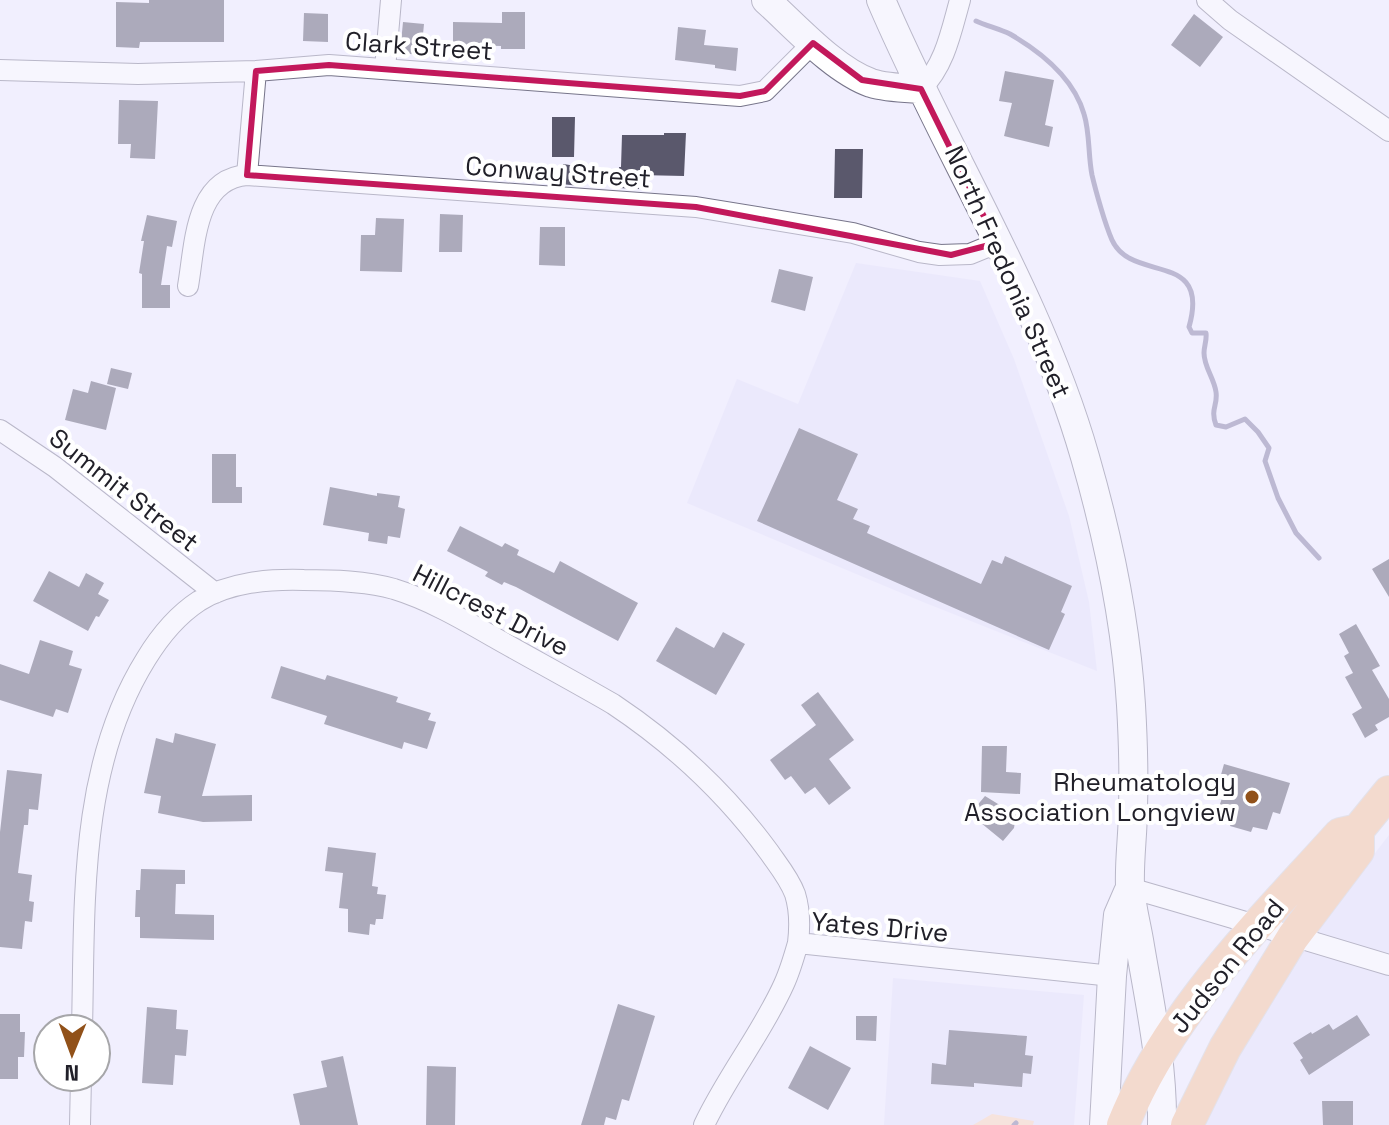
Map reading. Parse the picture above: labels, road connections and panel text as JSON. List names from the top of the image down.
{
  "streets": {
    "main road": ["Judson Road"],
    "street": [
      "Clark Street",
      "Conway Street",
      "North Fredonia Street",
      "Summit Street",
      "Hillcrest Drive",
      "Yates Drive"
    ]
  },
  "crossings": [
    ["Conway Street", "North Fredonia Street"],
    ["North Fredonia Street", "Yates Drive"],
    ["North Fredonia Street", "Judson Road"],
    ["Summit Street", "Hillcrest Drive"],
    ["Hillcrest Drive", "Yates Drive"]
  ],
  "places": ["Rheumatology Association Longview"],
  "north": "bottom"
}
